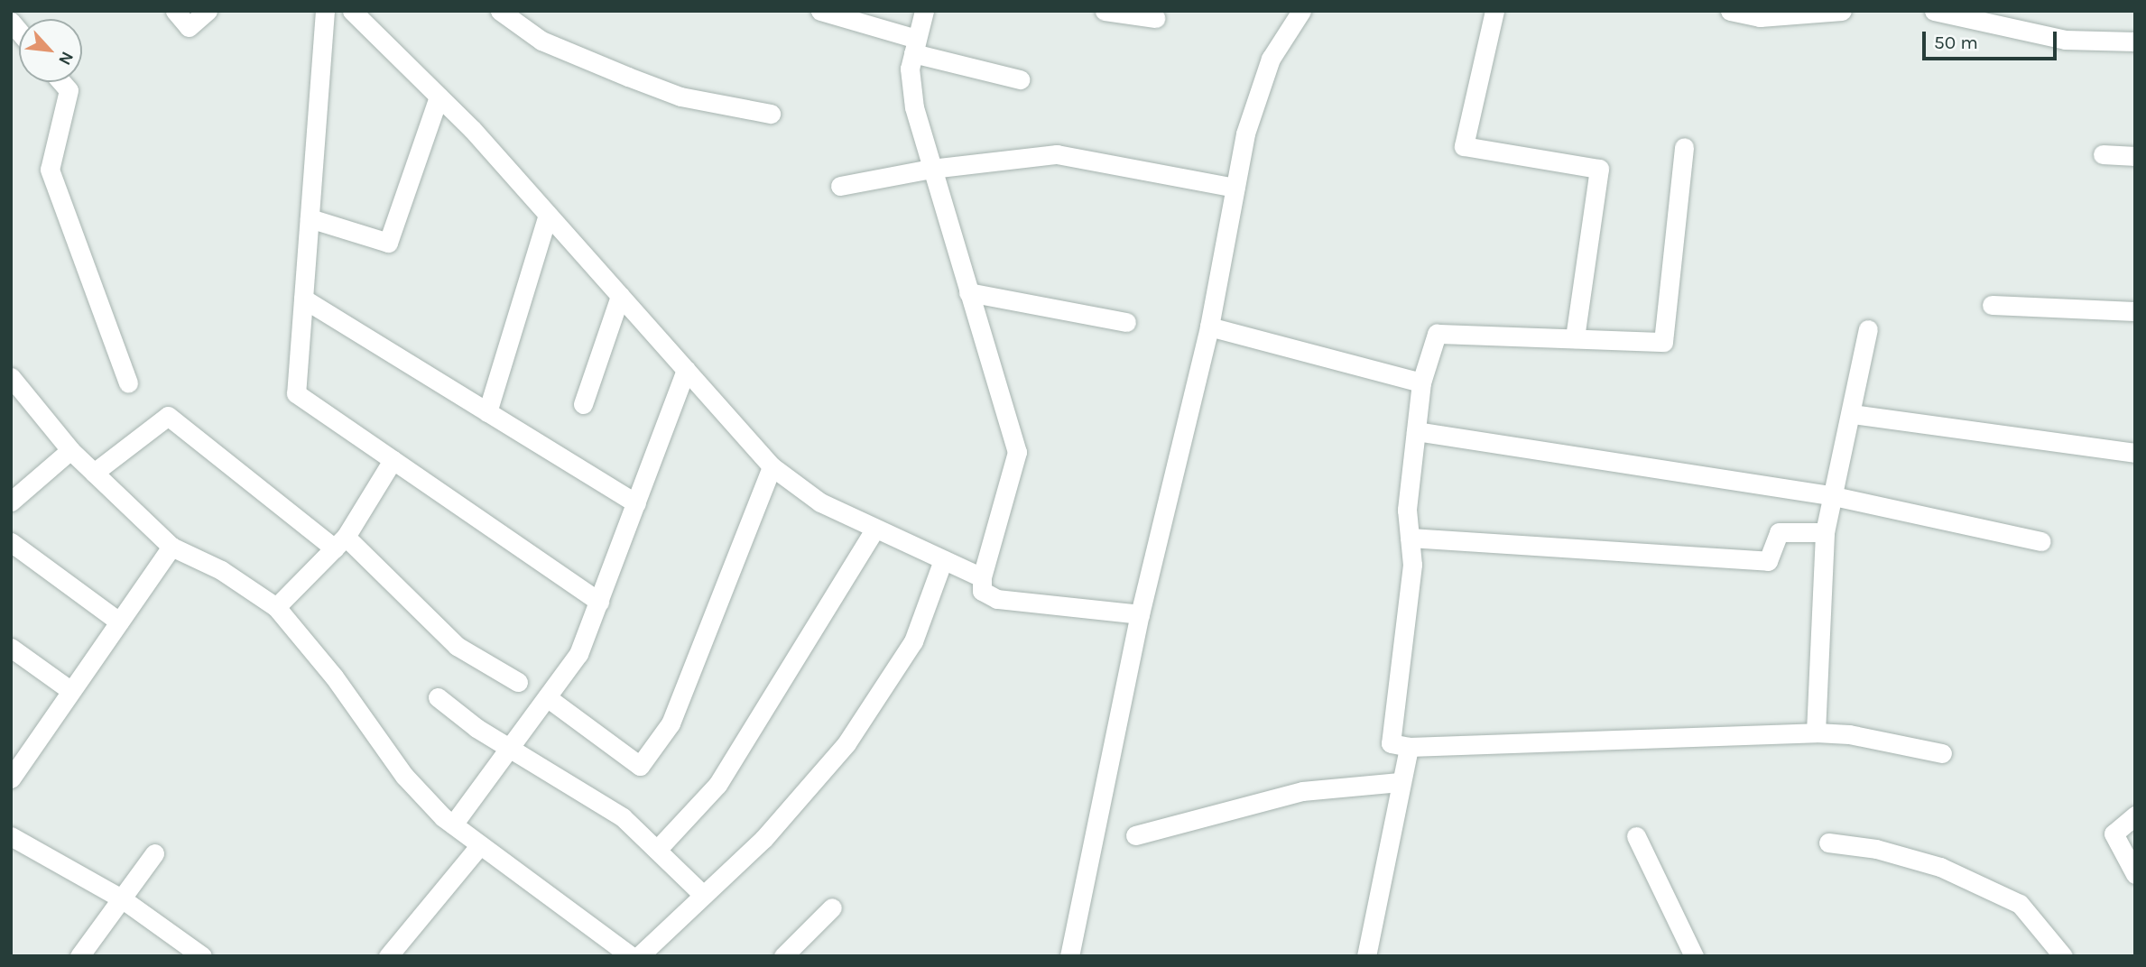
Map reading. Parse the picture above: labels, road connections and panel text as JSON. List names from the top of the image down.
{
  "scale_bar": "50 m",
  "north": "bottom right"
}
